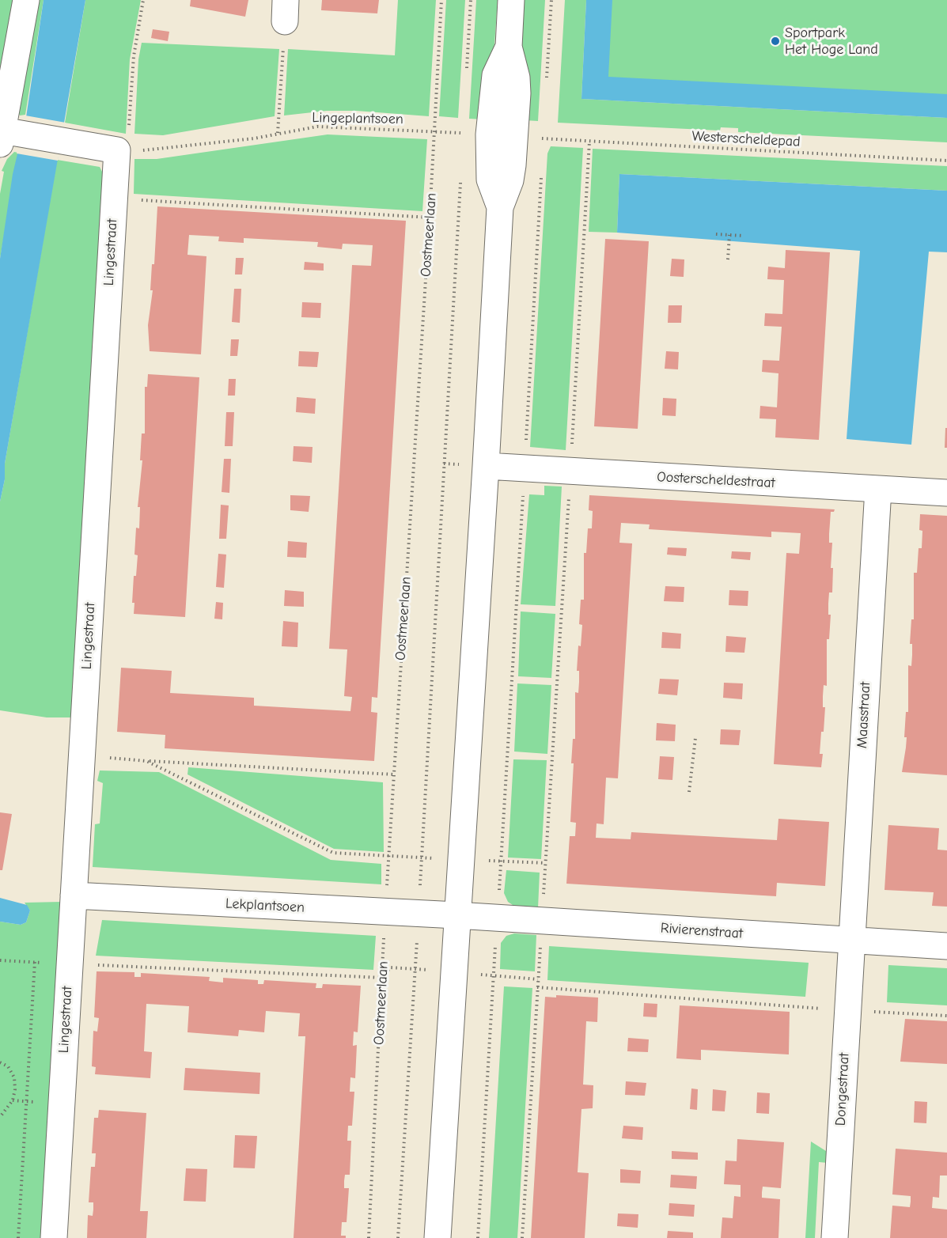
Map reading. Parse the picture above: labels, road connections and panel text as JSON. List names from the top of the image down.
{
  "streets": {
    "street": [
      "Lingestraat",
      "Oosterscheldestraat",
      "Maasstraat",
      "Lekplantsoen",
      "Rivierenstraat",
      "Dongestraat"
    ],
    "path": ["Lingeplantsoen", "Westerscheldepad", "Oostmeerlaan"]
  },
  "crossings": [
    ["Lingeplantsoen", "Oostmeerlaan"],
    ["Lingeplantsoen", "Lingestraat"],
    ["Oostmeerlaan", "Lekplantsoen"],
    ["Lingestraat", "Lekplantsoen"],
    ["Oosterscheldestraat", "Maasstraat"],
    ["Maasstraat", "Rivierenstraat"],
    ["Maasstraat", "Dongestraat"],
    ["Lekplantsoen", "Rivierenstraat"],
    ["Rivierenstraat", "Dongestraat"]
  ],
  "places": ["Sportpark Het Hoge Land"]
}
